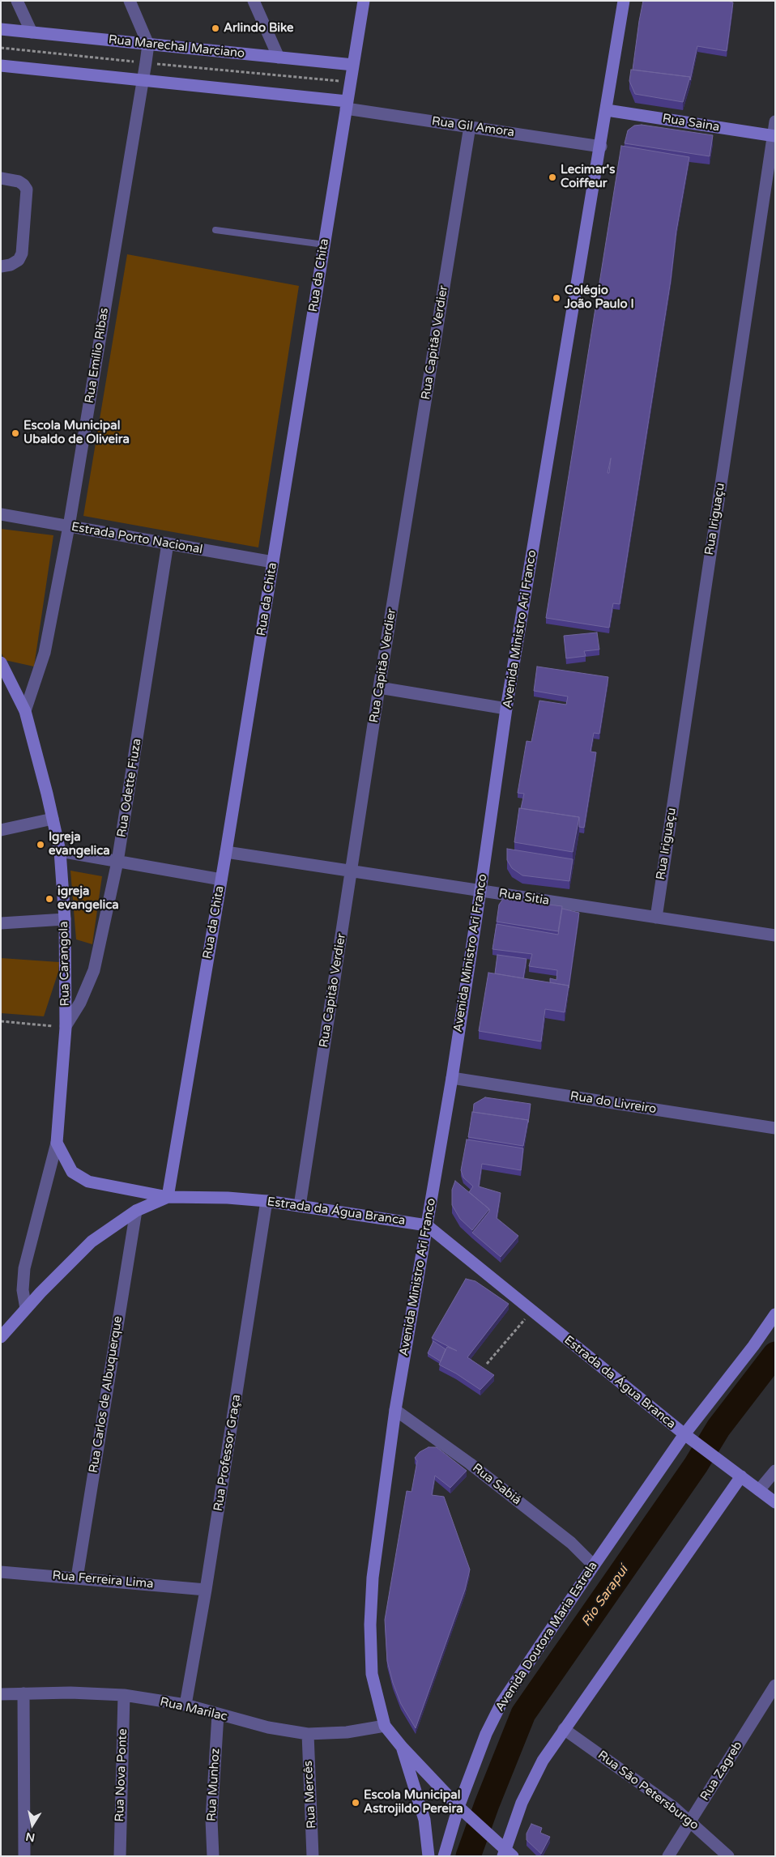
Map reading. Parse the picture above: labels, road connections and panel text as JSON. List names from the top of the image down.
{
  "streets": {
    "main road": [
      "Rua Marechal Marciano",
      "Rua Saina",
      "Rua da Chita",
      "Avenida Ministro Ari Franco",
      "Rua Carangola",
      "Estrada da Água Branca",
      "Avenida Doutora Maria Estrela"
    ],
    "street": [
      "Rua Gil Amora",
      "Rua Capitão Verdier",
      "Rua Emílio Ribas",
      "Rua Iriguaçu",
      "Estrada Porto Nacional",
      "Rua Odette Fiuza",
      "Rua Sitia",
      "Rua do Livreiro",
      "Rua Carlos de Albuquerque",
      "Rua Professor Graça",
      "Rua Sabiá",
      "Rua Ferreira Lima",
      "Rua Marilac",
      "Rua Zagreb",
      "Rua Nova Ponte",
      "Rua Munhoz",
      "Rua São Petersburgo",
      "Rua Mercês"
    ]
  },
  "crossings": [
    ["Rua Marechal Marciano", "Rua da Chita"],
    ["Rua Marechal Marciano", "Rua Emílio Ribas"],
    ["Rua Saina", "Rua Iriguaçu"],
    ["Rua Saina", "Avenida Ministro Ari Franco"],
    ["Rua Gil Amora", "Rua da Chita"],
    ["Rua Gil Amora", "Rua Capitão Verdier"],
    ["Rua Gil Amora", "Avenida Ministro Ari Franco"],
    ["Rua da Chita", "Estrada Porto Nacional"],
    ["Rua da Chita", "Rua Sitia"],
    ["Rua da Chita", "Rua Carangola"],
    ["Rua da Chita", "Estrada da Água Branca"],
    ["Rua Capitão Verdier", "Rua Sitia"],
    ["Rua Capitão Verdier", "Estrada da Água Branca"],
    ["Rua Emílio Ribas", "Estrada Porto Nacional"],
    ["Rua Emílio Ribas", "Rua Carangola"],
    ["Rua Iriguaçu", "Rua Sitia"],
    ["Estrada Porto Nacional", "Rua Odette Fiuza"],
    ["Avenida Ministro Ari Franco", "Rua Sitia"],
    ["Avenida Ministro Ari Franco", "Rua do Livreiro"],
    ["Avenida Ministro Ari Franco", "Estrada da Água Branca"],
    ["Avenida Ministro Ari Franco", "Rua Sabiá"],
    ["Avenida Ministro Ari Franco", "Avenida Doutora Maria Estrela"],
    ["Avenida Ministro Ari Franco", "Rua Marilac"],
    ["Rua Odette Fiuza", "Rua Carangola"],
    ["Rua Carangola", "Estrada da Água Branca"],
    ["Estrada da Água Branca", "Rua Carlos de Albuquerque"],
    ["Estrada da Água Branca", "Rua Professor Graça"],
    ["Estrada da Água Branca", "Avenida Doutora Maria Estrela"],
    ["Rua Carlos de Albuquerque", "Rua Ferreira Lima"],
    ["Rua Professor Graça", "Rua Ferreira Lima"],
    ["Rua Professor Graça", "Rua Marilac"],
    ["Rua Sabiá", "Avenida Doutora Maria Estrela"],
    ["Rua Marilac", "Rua Nova Ponte"],
    ["Rua Marilac", "Rua Munhoz"],
    ["Rua Marilac", "Rua Mercês"],
    ["Rua Zagreb", "Rua São Petersburgo"]
  ],
  "water": ["Rio Sarapuí"],
  "places": [
    "Arlindo Bike",
    "Lecimar's Coiffeur",
    "Colégio João Paulo I",
    "Escola Municipal Ubaldo de Oliveira",
    "Igreja evangelica",
    "igreja evangelica",
    "Escola Municipal Astrojildo Pereira"
  ],
  "north": "bottom"
}
